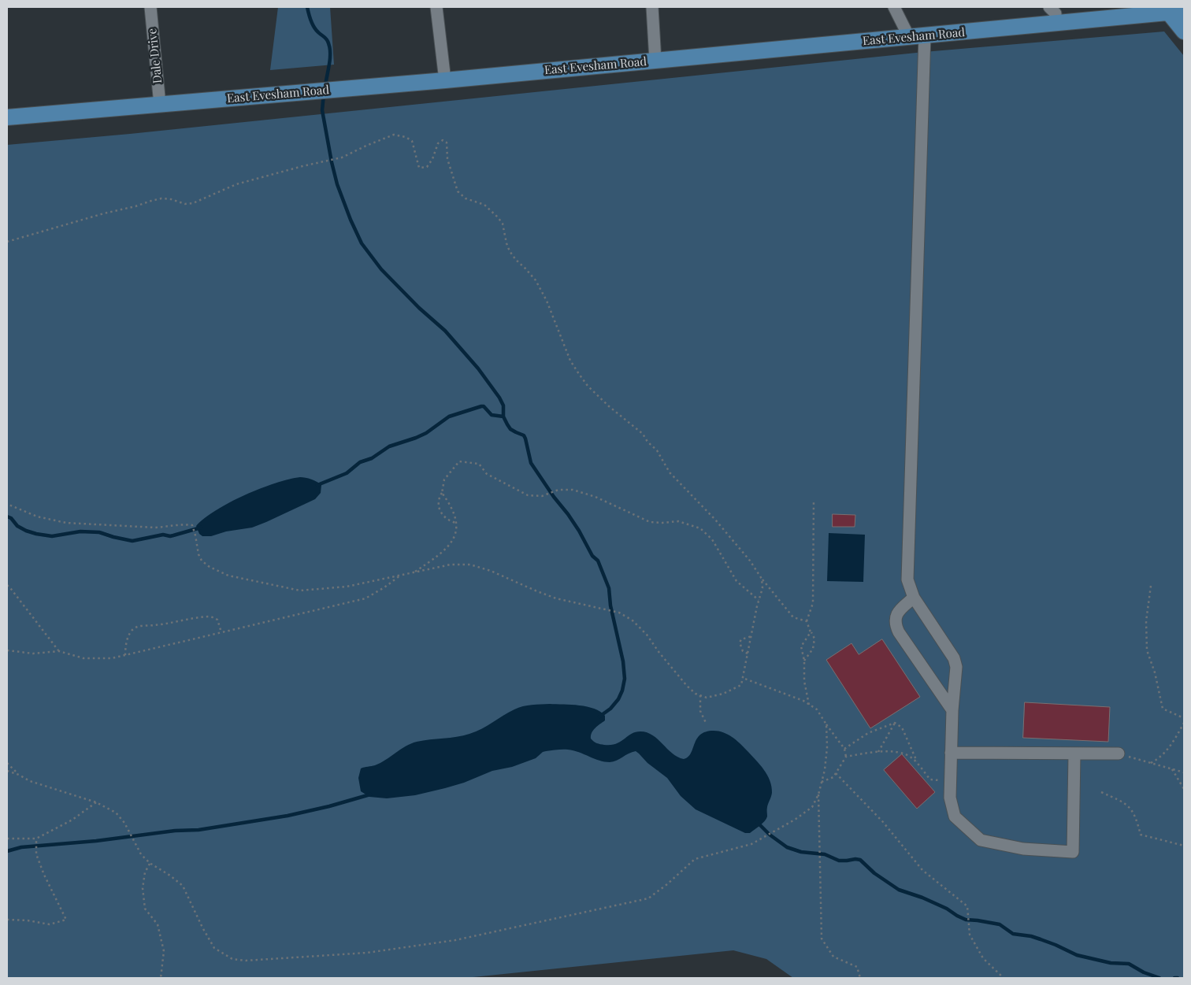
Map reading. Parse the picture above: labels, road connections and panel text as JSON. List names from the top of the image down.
{
  "streets": {
    "main road": ["East Evesham Road"],
    "street": ["Dale Drive"]
  },
  "crossings": [
    ["East Evesham Road", "Dale Drive"]
  ]
}
